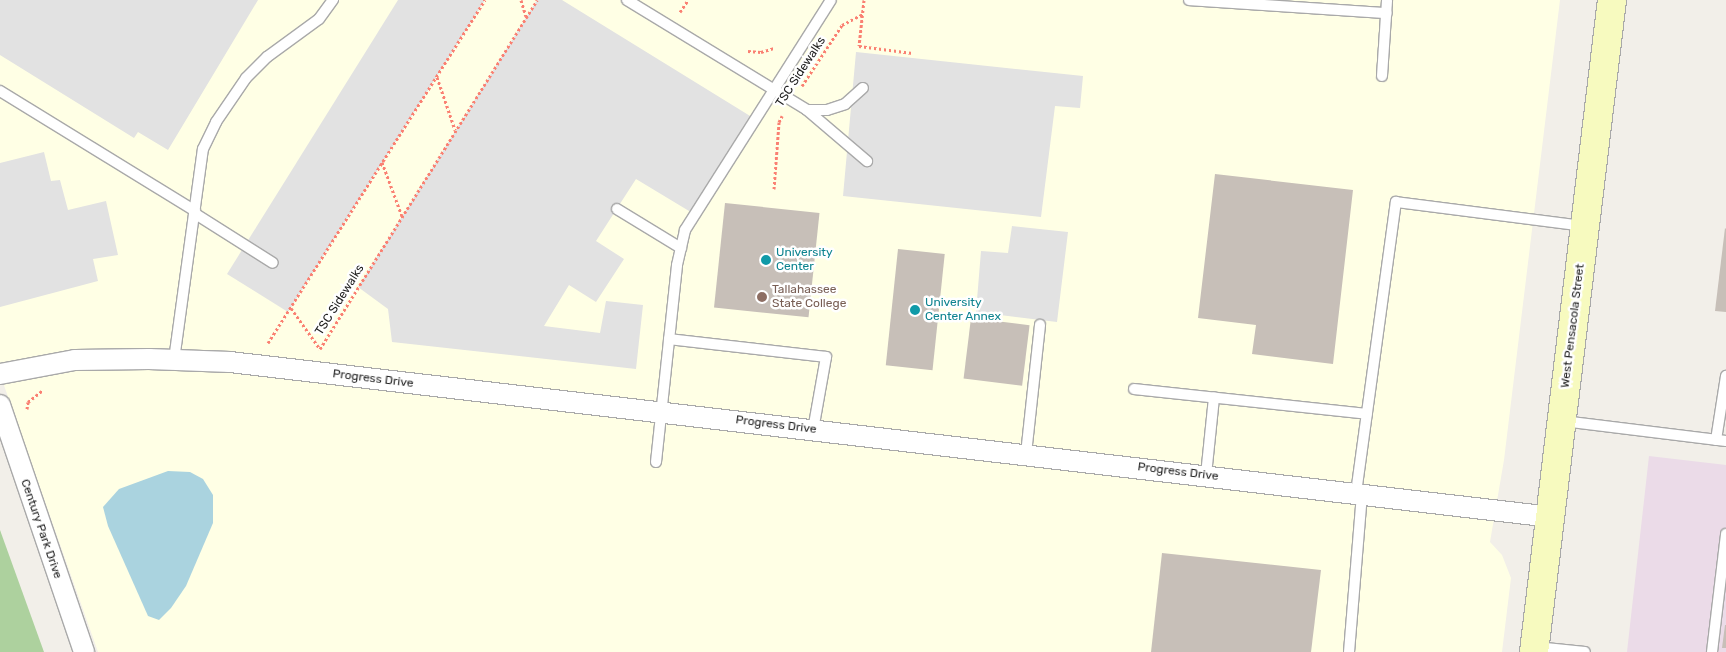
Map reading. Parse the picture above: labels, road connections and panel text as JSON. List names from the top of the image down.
{
  "streets": {
    "main road": ["West Pensacola Street"],
    "street": ["Progress Drive", "Century Park Drive"],
    "path": ["TSC Sidewalks"]
  },
  "crossings": [
    ["West Pensacola Street", "Progress Drive"]
  ],
  "places": ["University Center", "Tallahassee State College", "University Center Annex"]
}
